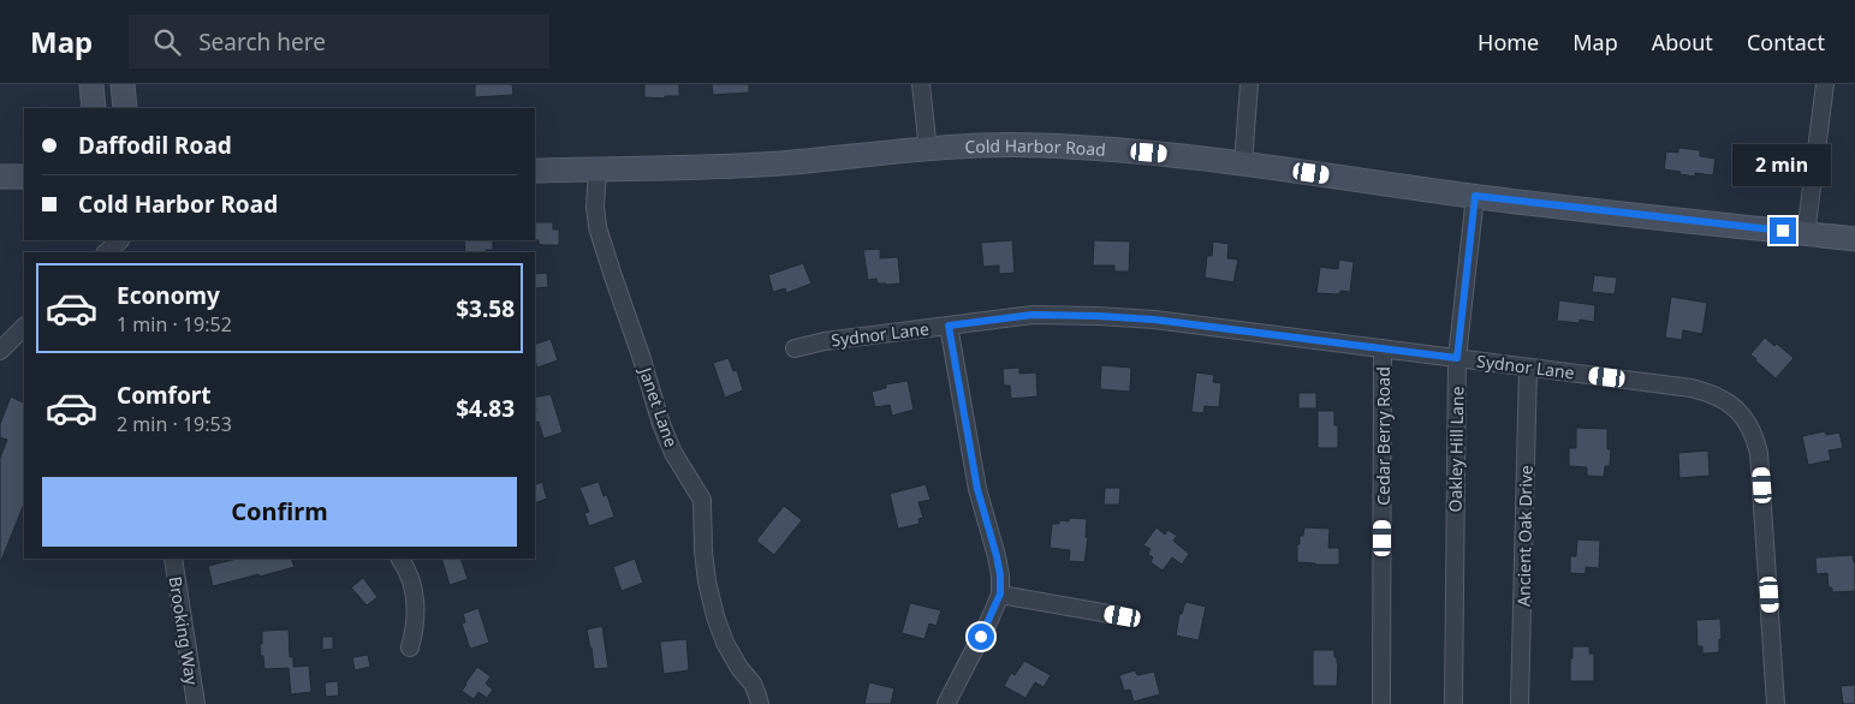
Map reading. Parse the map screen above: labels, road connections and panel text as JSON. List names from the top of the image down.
{
  "streets": {
    "main road": ["Cold Harbor Road"],
    "street": [
      "Sydnor Lane",
      "Janet Lane",
      "Cedar Berry Road",
      "Oakley Hill Lane",
      "Ancient Oak Drive",
      "Brooking Way"
    ]
  },
  "crossings": [
    ["Cold Harbor Road", "Janet Lane"],
    ["Cold Harbor Road", "Oakley Hill Lane"],
    ["Sydnor Lane", "Cedar Berry Road"],
    ["Sydnor Lane", "Oakley Hill Lane"],
    ["Sydnor Lane", "Ancient Oak Drive"]
  ],
  "page": {
    "header": "Map",
    "search": "Search here",
    "nav": [
      "Home",
      "Map",
      "About",
      "Contact"
    ],
    "banner": ["Daffodil Road", "Cold Harbor Road"],
    "bubble": "2 min",
    "list": [
      {
        "name": "Economy",
        "note": "1 min · 19:52",
        "value": "$3.58"
      },
      {
        "name": "Comfort",
        "note": "2 min · 19:53",
        "value": "$4.83"
      }
    ],
    "buttons": "Confirm"
  }
}
